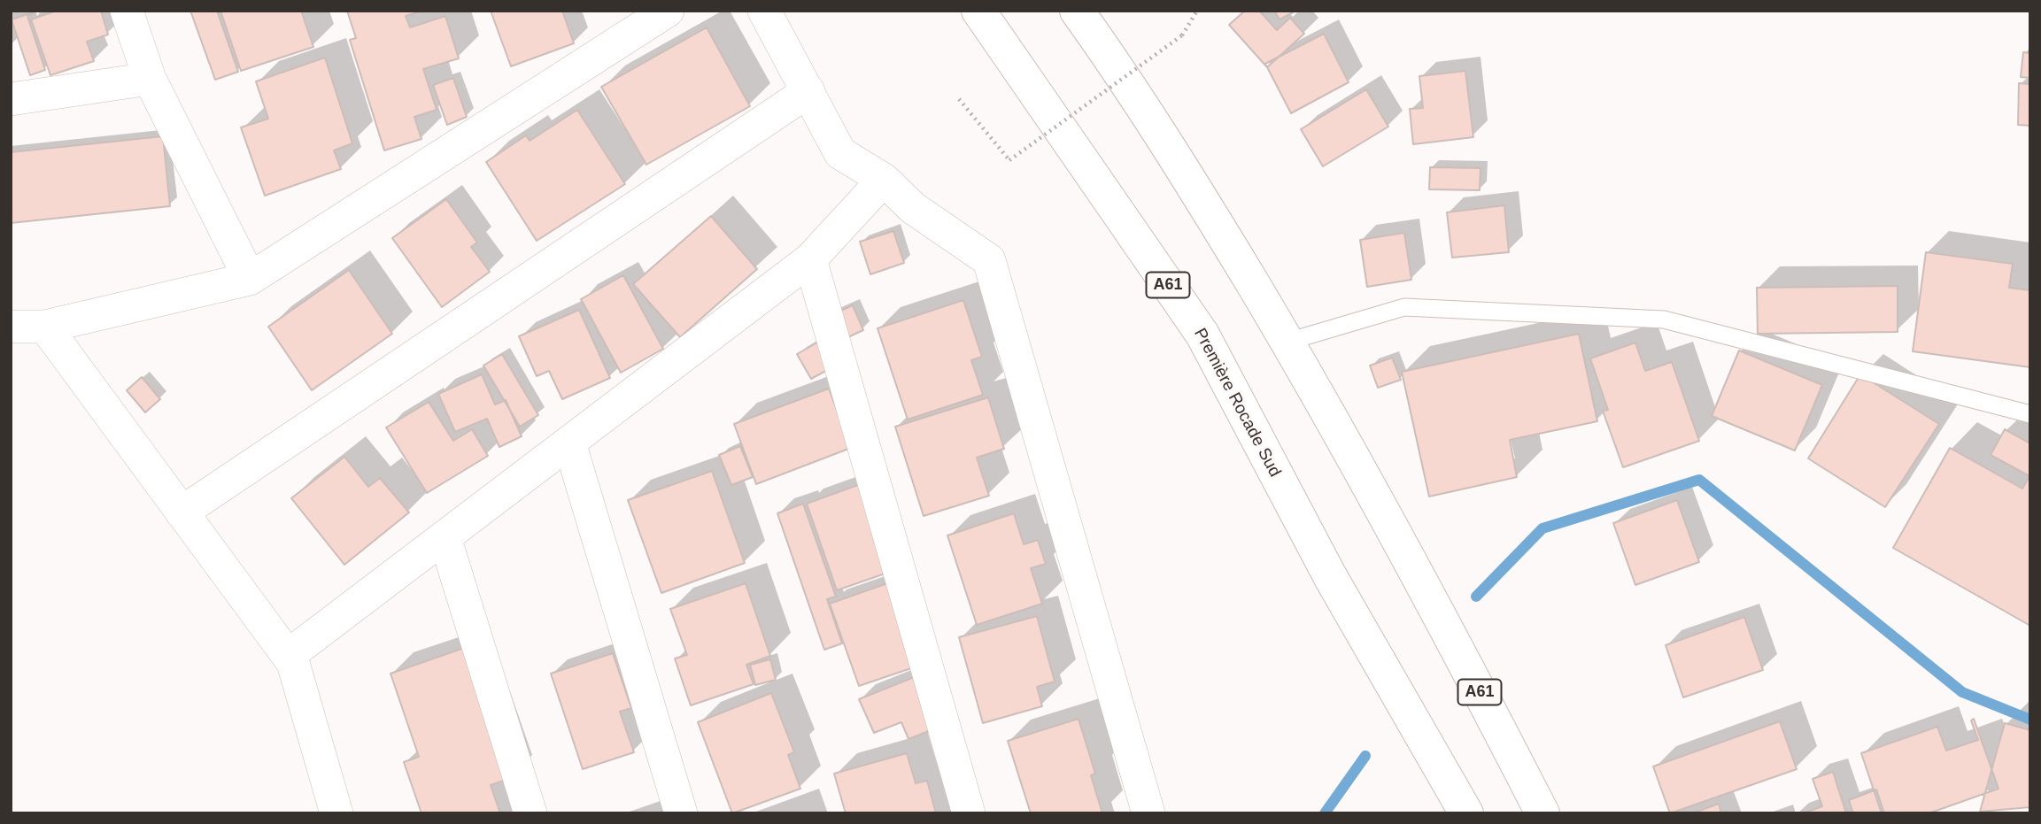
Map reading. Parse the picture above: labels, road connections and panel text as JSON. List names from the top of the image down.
{
  "streets": {
    "highway": ["A61", "Première Rocade Sud"]
  }
}
